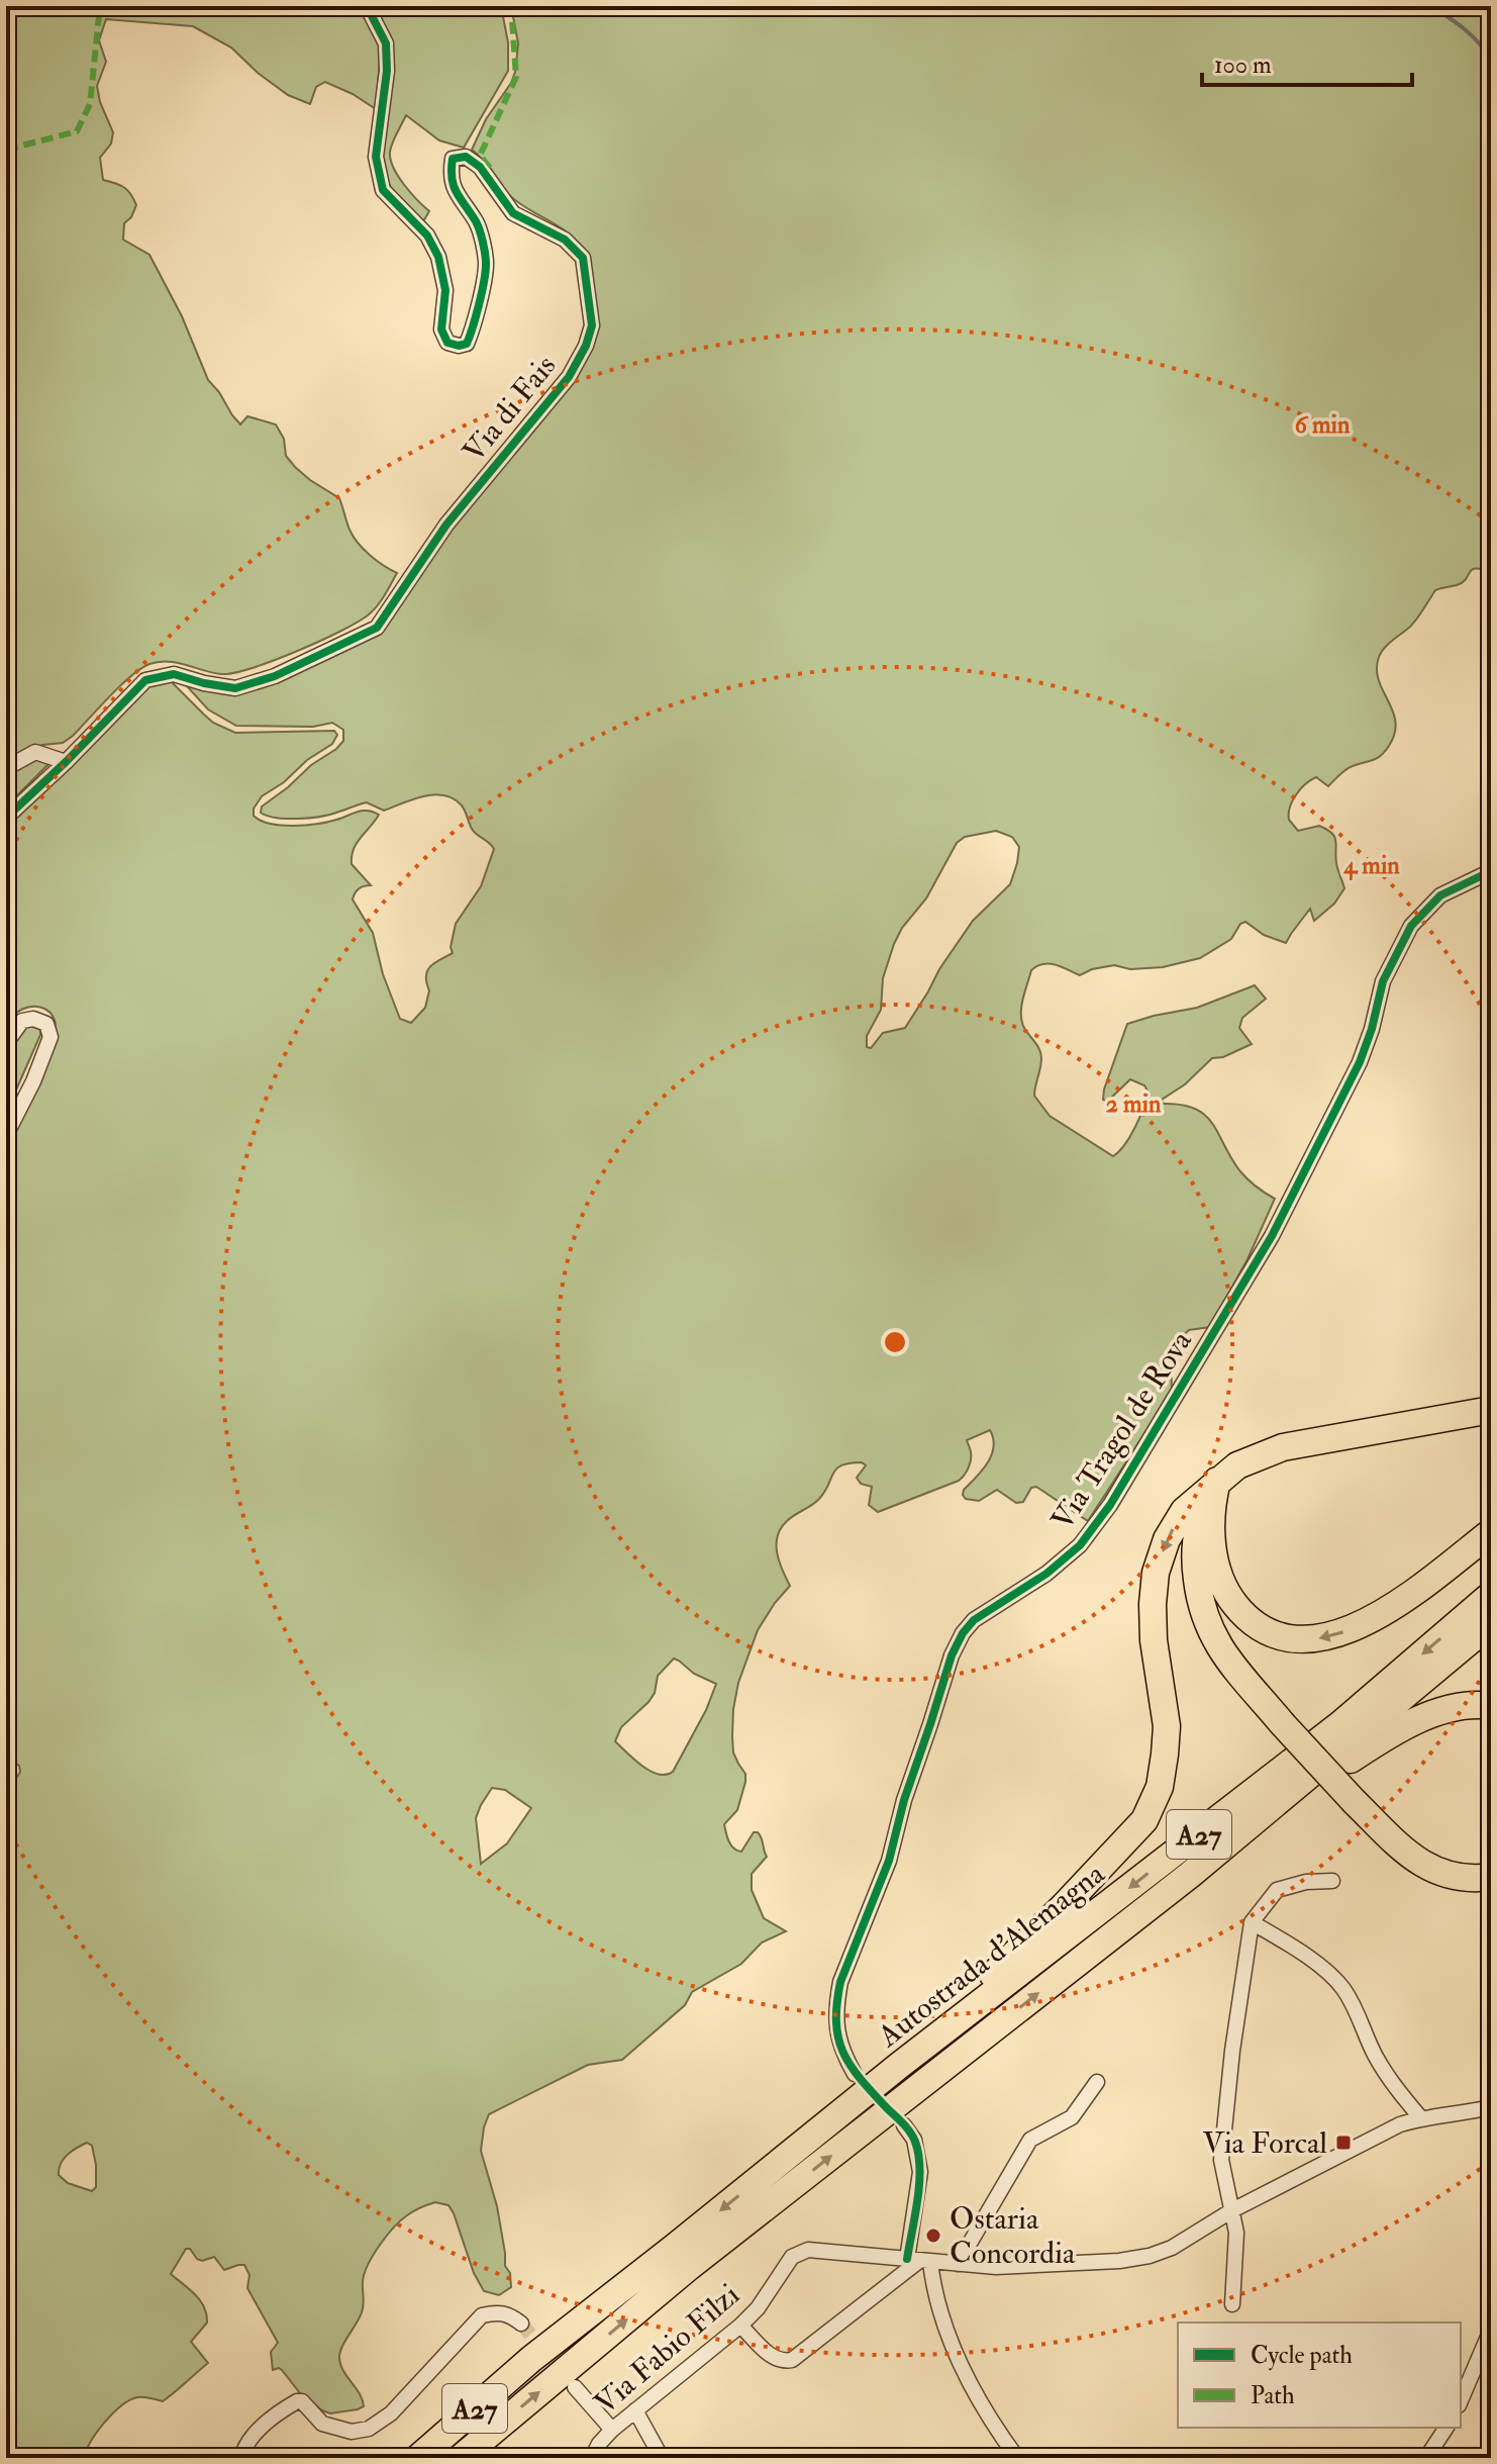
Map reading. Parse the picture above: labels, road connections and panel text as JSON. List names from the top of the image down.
{
  "streets": {
    "highway": ["A27", "Autostrada d'Alemagna"],
    "street": ["Via di Fais", "Via Tragol de Rova", "Via Fabio Filzi"]
  },
  "crossings": [
    ["A27", "Autostrada d'Alemagna"]
  ],
  "places": {
    "transit": ["Via Forcal"],
    "other": ["Ostaria Concordia"]
  },
  "legend": ["Cycle path", "Path"],
  "scale_bar": "100 m",
  "rings": ["6 min", "4 min", "2 min"]
}
